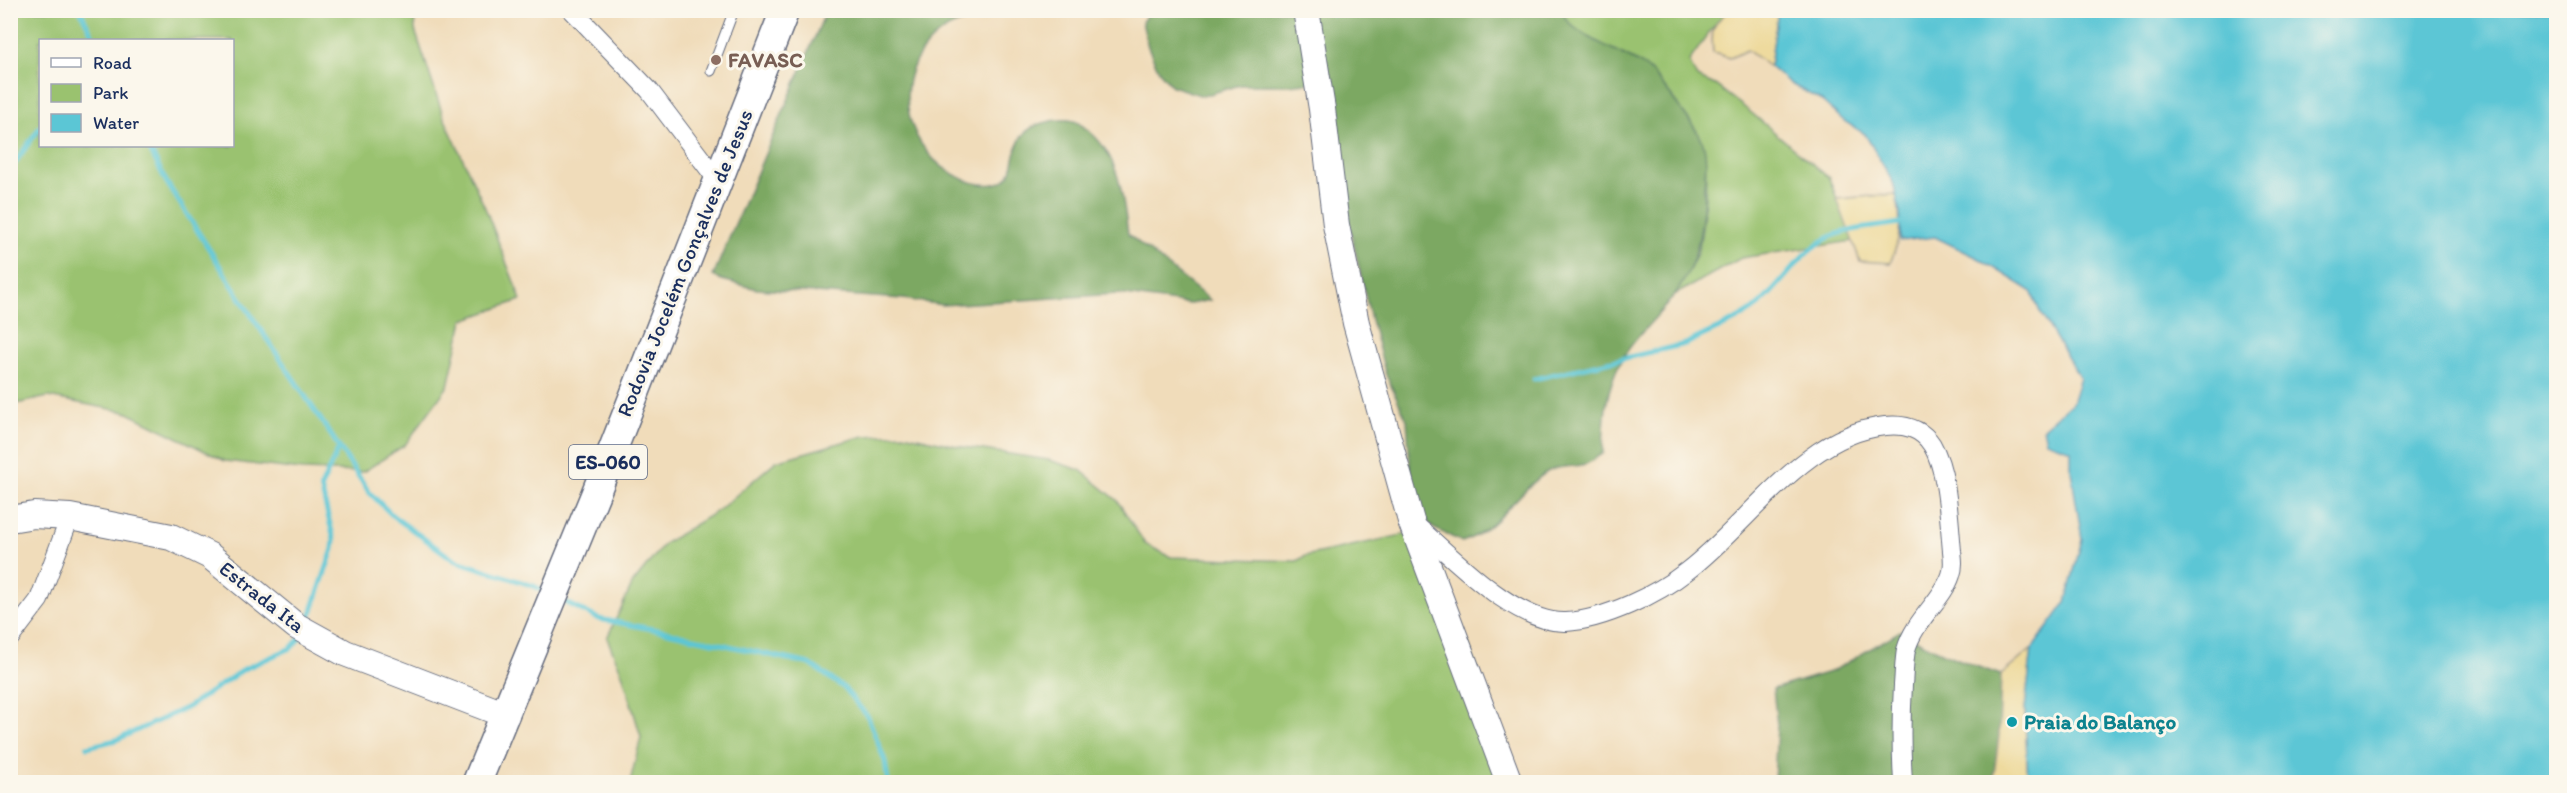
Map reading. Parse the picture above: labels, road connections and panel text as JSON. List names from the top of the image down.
{
  "streets": {
    "main road": ["Rodovia Jocelém Gonçalves de Jesus", "ES-060"],
    "street": ["Estrada Ita"]
  },
  "crossings": [
    ["Rodovia Jocelém Gonçalves de Jesus", "Estrada Ita"]
  ],
  "places": ["FAVASC", "Praia do Balanço"],
  "legend": ["Road", "Park", "Water"]
}
